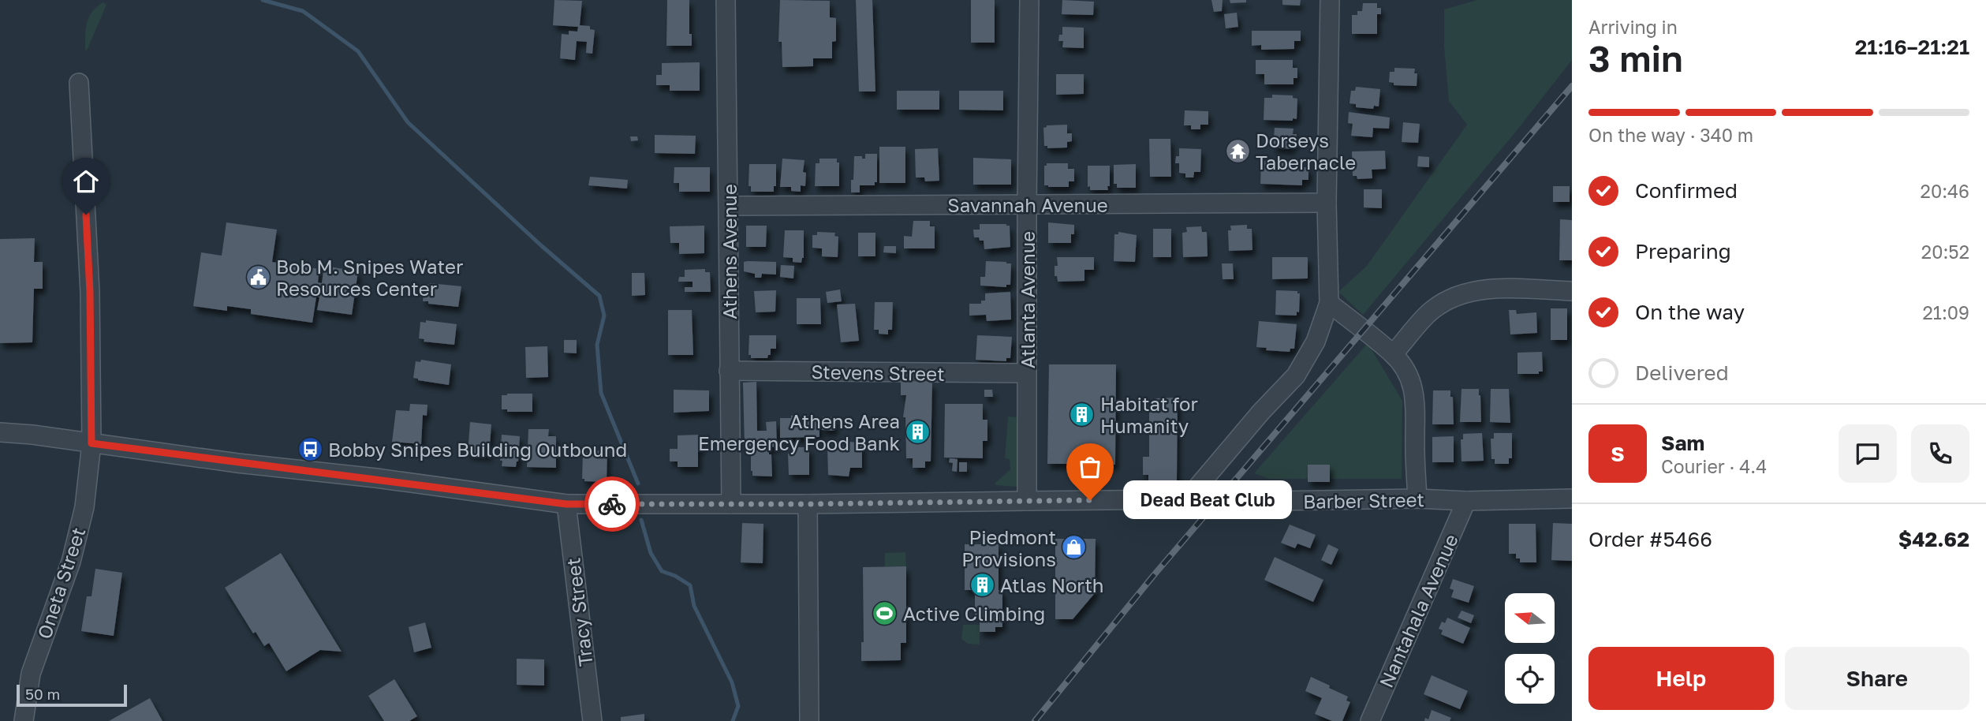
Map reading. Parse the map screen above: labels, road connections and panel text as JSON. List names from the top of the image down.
{
  "streets": {
    "street": [
      "Savannah Avenue",
      "Athens Avenue",
      "Atlanta Avenue",
      "Stevens Street",
      "Barber Street",
      "Oneta Street",
      "Nantahala Avenue",
      "Tracy Street"
    ]
  },
  "crossings": [
    ["Savannah Avenue", "Athens Avenue"],
    ["Savannah Avenue", "Atlanta Avenue"],
    ["Athens Avenue", "Stevens Street"],
    ["Athens Avenue", "Barber Street"],
    ["Atlanta Avenue", "Stevens Street"],
    ["Atlanta Avenue", "Barber Street"],
    ["Barber Street", "Oneta Street"],
    ["Barber Street", "Nantahala Avenue"],
    ["Barber Street", "Tracy Street"]
  ],
  "places": {
    "temple": ["Dorseys Tabernacle"],
    "public building": ["Bob M. Snipes Water Resources Center"],
    "building": ["Habitat for Humanity", "Athens Area Emergency Food Bank", "Atlas North"],
    "bus stop": ["Bobby Snipes Building Outbound"],
    "other": ["Dead Beat Club"],
    "shop": ["Piedmont Provisions"],
    "sports": ["Active Climbing"]
  },
  "scale_bar": "50 m",
  "north": "left",
  "page": {
    "heading": ["3 min", "Arriving in", "21:16–21:21"],
    "panel": [
      "Sam",
      "Courier · 4.4",
      "Order #5466",
      "$42.62"
    ],
    "bar": "On the way · 340 m",
    "list": [
      ["Confirmed", "20:46"],
      ["Preparing", "20:52"],
      ["On the way", "21:09"],
      "Delivered"
    ],
    "round": "S",
    "bubble": "Dead Beat Club",
    "buttons": ["Help", "Share"],
    "scale": "50 m"
  }
}
